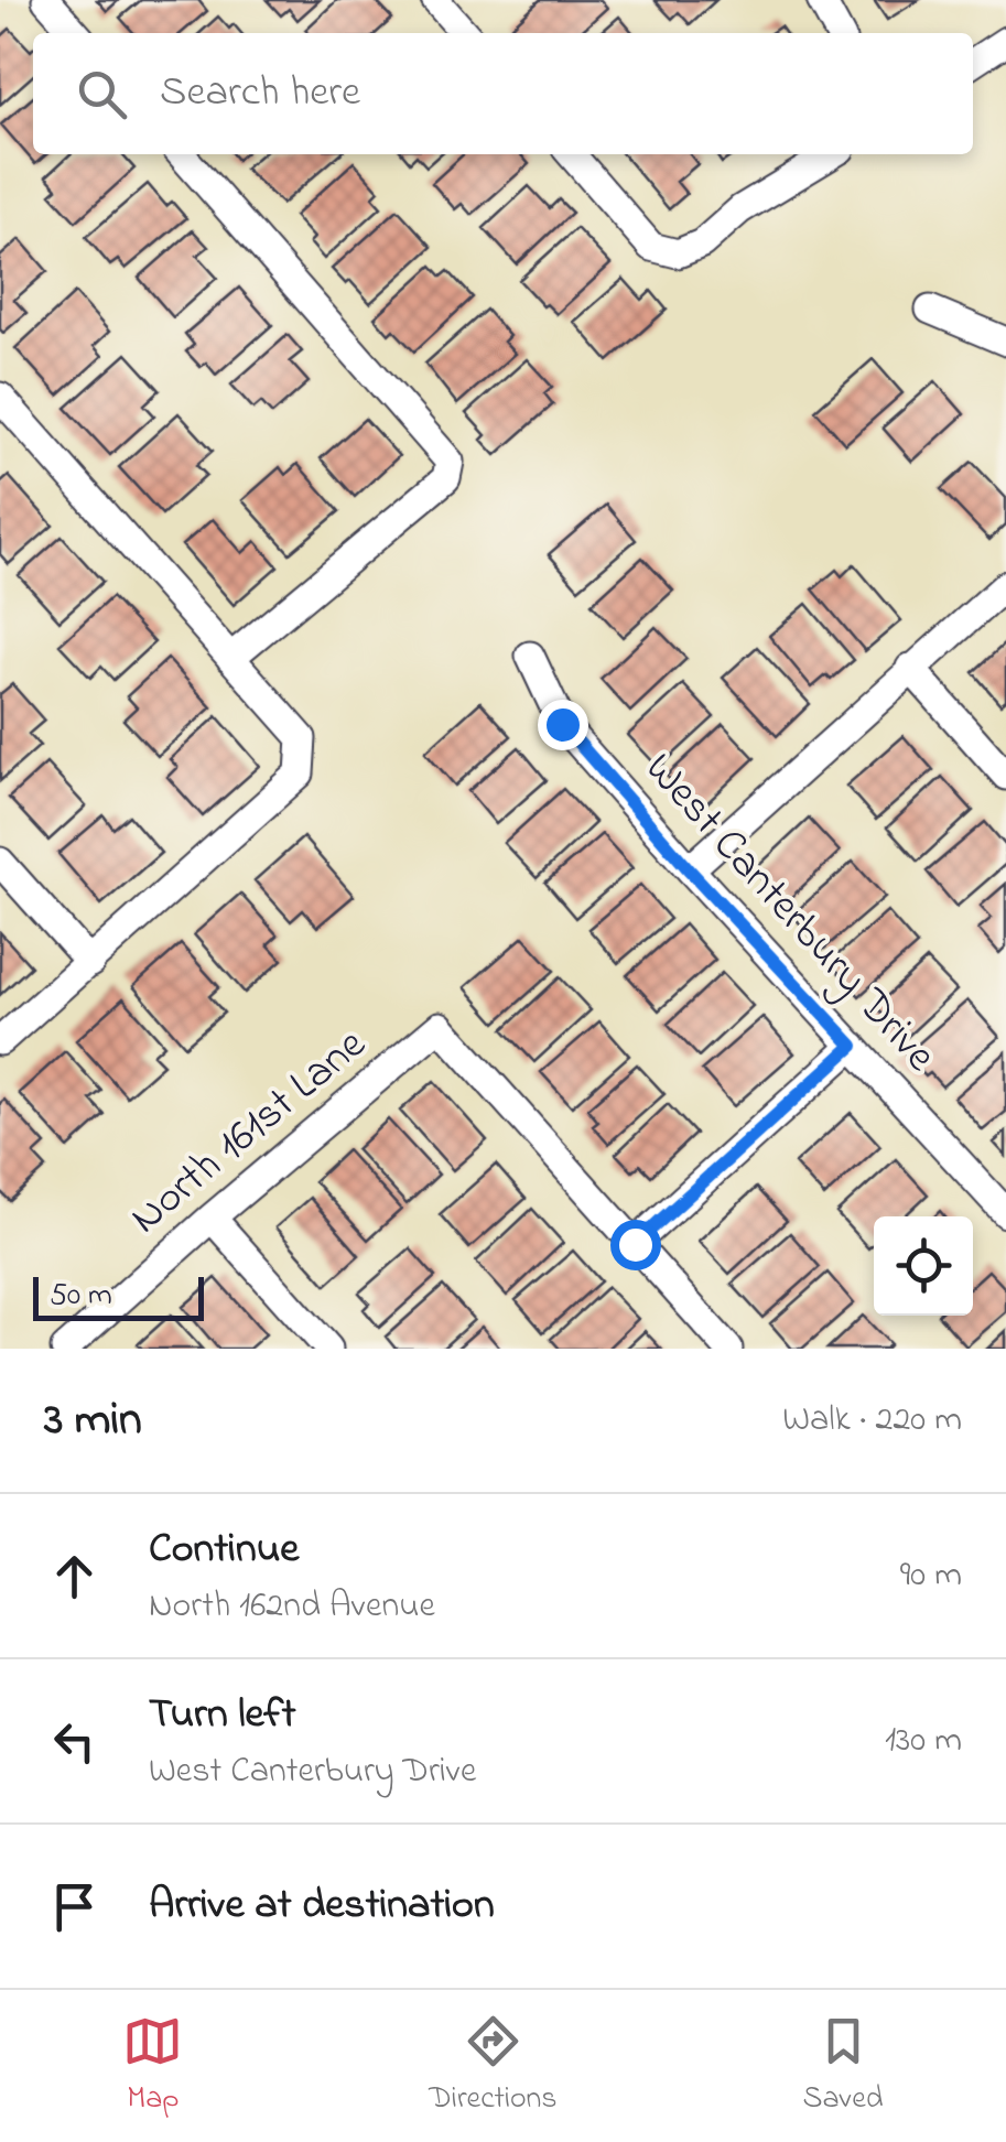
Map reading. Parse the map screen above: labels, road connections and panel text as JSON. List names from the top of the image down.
{
  "streets": {
    "street": ["West Canterbury Drive", "North 161st Lane"]
  },
  "scale_bar": "50 m",
  "page": {
    "search": "Search here",
    "scale": "50 m",
    "heading": ["3 min", "Walk · 220 m"],
    "list": [
      ["Continue", "North 162nd Avenue", "90 m"],
      ["Turn left", "West Canterbury Drive", "130 m"],
      "Arrive at destination"
    ],
    "nav": ["Map", "Directions", "Saved"]
  }
}
